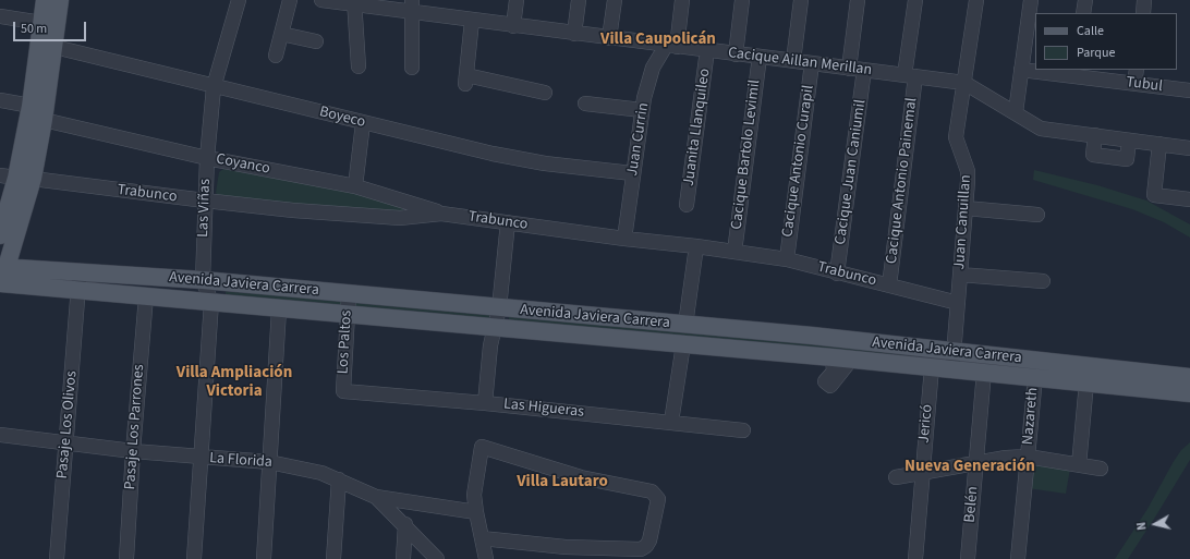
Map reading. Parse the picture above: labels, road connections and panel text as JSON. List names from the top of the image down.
{
  "streets": {
    "main road": ["Avenida Javiera Carrera"],
    "street": [
      "Cacique Aillan Merillan",
      "Tubul",
      "Boyeco",
      "Juanita Llanquileo",
      "Juan Currin",
      "Cacique Bartolo Levimil",
      "Cacique Antonio Curapil",
      "Coyanco",
      "Cacique Juan Caniumil",
      "Cacique Antonio Painemal",
      "Trabunco",
      "Las Viñas",
      "Juan Canuillan",
      "Los Paltos",
      "Las Higueras",
      "Nazareth",
      "Jericó",
      "Pasaje Los Olivos",
      "Pasaje Los Parrones",
      "La Florida",
      "Belén"
    ]
  },
  "crossings": [
    ["Cacique Aillan Merillan", "Juanita Llanquileo"],
    ["Cacique Aillan Merillan", "Juan Currin"],
    ["Cacique Aillan Merillan", "Cacique Bartolo Levimil"],
    ["Cacique Aillan Merillan", "Cacique Antonio Curapil"],
    ["Cacique Aillan Merillan", "Cacique Juan Caniumil"],
    ["Cacique Aillan Merillan", "Cacique Antonio Painemal"],
    ["Cacique Aillan Merillan", "Juan Canuillan"],
    ["Boyeco", "Juan Currin"],
    ["Boyeco", "Las Viñas"],
    ["Juan Currin", "Trabunco"],
    ["Cacique Bartolo Levimil", "Trabunco"],
    ["Cacique Antonio Curapil", "Trabunco"],
    ["Coyanco", "Trabunco"],
    ["Coyanco", "Las Viñas"],
    ["Cacique Juan Caniumil", "Trabunco"],
    ["Cacique Antonio Painemal", "Trabunco"],
    ["Trabunco", "Las Viñas"],
    ["Trabunco", "Juan Canuillan"],
    ["Las Viñas", "Avenida Javiera Carrera"],
    ["Juan Canuillan", "Avenida Javiera Carrera"],
    ["Avenida Javiera Carrera", "Los Paltos"],
    ["Avenida Javiera Carrera", "Nazareth"],
    ["Avenida Javiera Carrera", "Jericó"],
    ["Avenida Javiera Carrera", "Pasaje Los Olivos"],
    ["Avenida Javiera Carrera", "Pasaje Los Parrones"],
    ["Avenida Javiera Carrera", "Belén"],
    ["Los Paltos", "Las Higueras"],
    ["Pasaje Los Olivos", "La Florida"],
    ["Pasaje Los Parrones", "La Florida"]
  ],
  "districts": [
    "Villa Caupolicán",
    "Villa Ampliación Victoria",
    "Nueva Generación",
    "Villa Lautaro"
  ],
  "legend": ["Calle", "Parque"],
  "scale_bar": "50 m",
  "north": "left"
}
